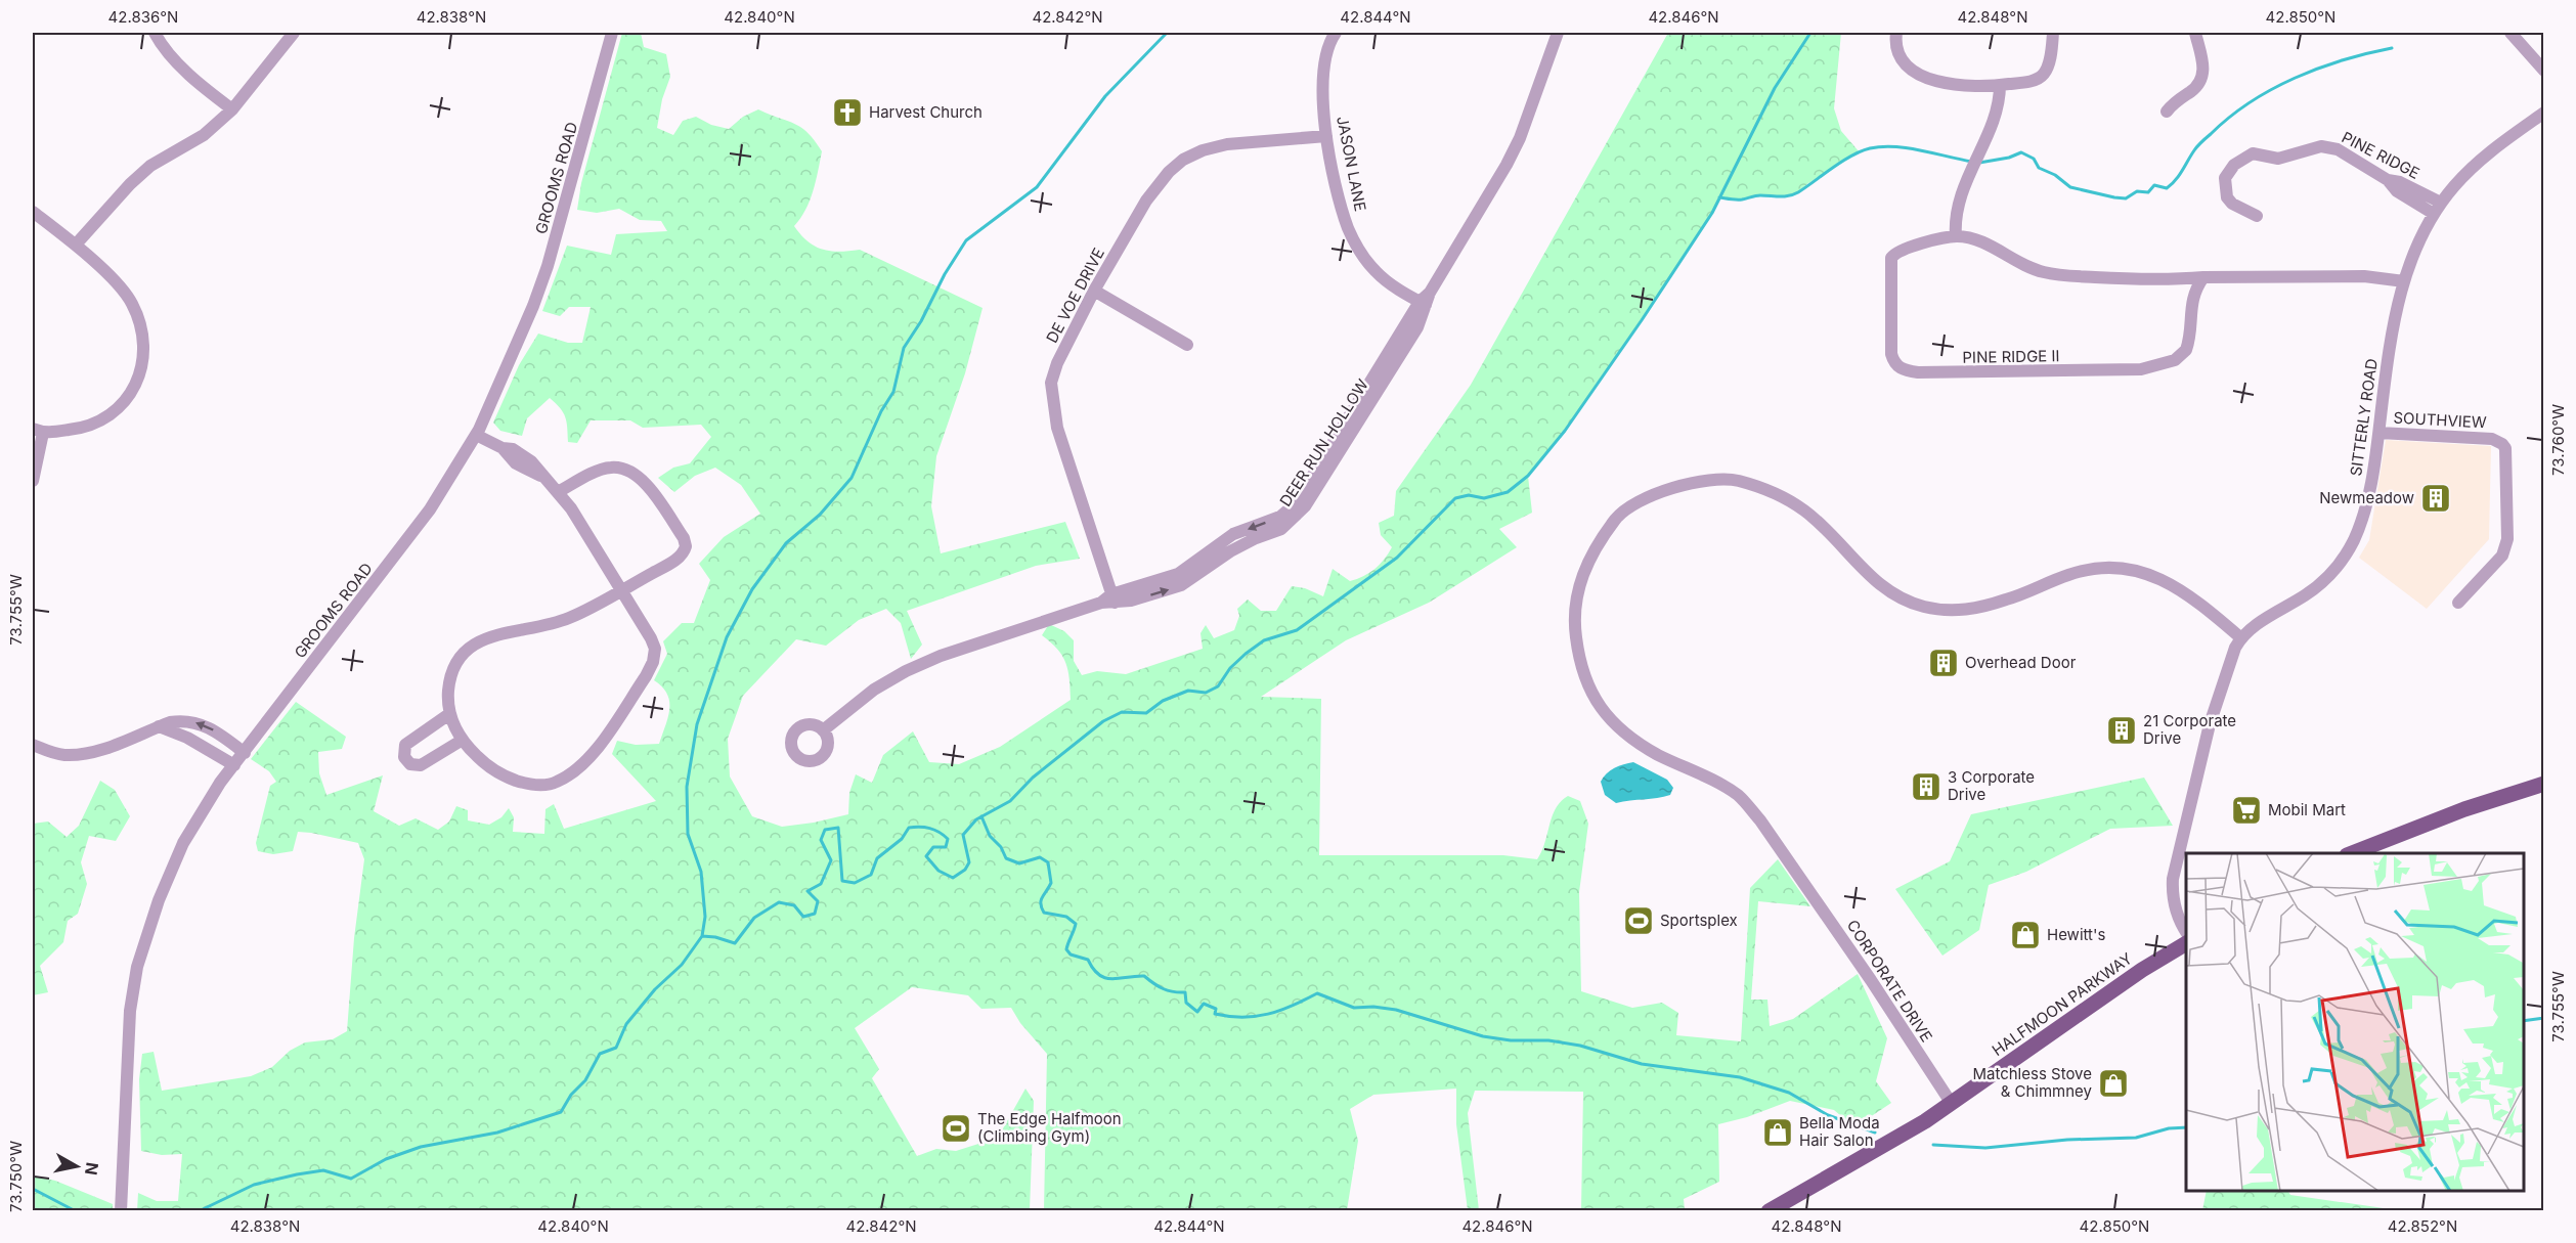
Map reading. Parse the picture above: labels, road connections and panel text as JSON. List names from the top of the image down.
{
  "streets": {
    "main road": ["HALFMOON PARKWAY"],
    "street": [
      "PINE RIDGE",
      "JASON LANE",
      "GROOMS ROAD",
      "DE VOE DRIVE",
      "PINE RIDGE II",
      "SITTERLY ROAD",
      "SOUTHVIEW",
      "DEER RUN HOLLOW",
      "CORPORATE DRIVE"
    ]
  },
  "crossings": [
    ["PINE RIDGE", "SITTERLY ROAD"],
    ["JASON LANE", "DE VOE DRIVE"],
    ["JASON LANE", "DEER RUN HOLLOW"],
    ["DE VOE DRIVE", "DEER RUN HOLLOW"],
    ["PINE RIDGE II", "SITTERLY ROAD"],
    ["SITTERLY ROAD", "SOUTHVIEW"],
    ["SITTERLY ROAD", "CORPORATE DRIVE"],
    ["CORPORATE DRIVE", "HALFMOON PARKWAY"]
  ],
  "places": {
    "church": ["Harvest Church"],
    "building": [
      "Newmeadow",
      "Overhead Door",
      "21 Corporate Drive",
      "3 Corporate Drive"
    ],
    "supermarket": ["Mobil Mart"],
    "sports": ["Sportsplex", "The Edge Halfmoon (Climbing Gym)"],
    "shop": ["Hewitt's", "Matchless Stove & Chimmney", "Bella Moda Hair Salon"]
  },
  "north": "right",
  "coordinates": [
    "42.836°N",
    "42.838°N",
    "42.840°N",
    "42.842°N",
    "42.844°N",
    "42.846°N",
    "42.848°N",
    "42.850°N",
    "73.760°W",
    "73.755°W",
    "73.750°W",
    "42.852°N"
  ]
}
